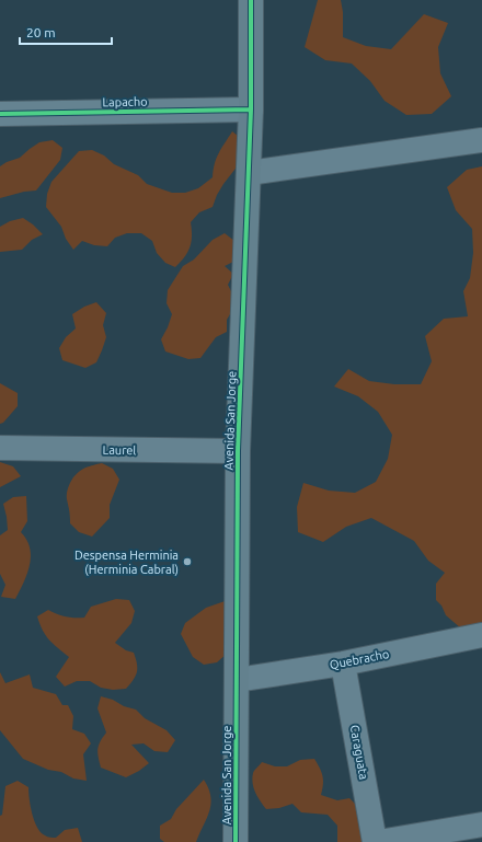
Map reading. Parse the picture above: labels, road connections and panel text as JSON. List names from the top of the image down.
{
  "streets": {
    "street": [
      "Lapacho",
      "Avenida San Jorge",
      "Laurel",
      "Quebracho",
      "Caraguata"
    ]
  },
  "crossings": [
    ["Lapacho", "Avenida San Jorge"],
    ["Avenida San Jorge", "Laurel"],
    ["Avenida San Jorge", "Quebracho"],
    ["Quebracho", "Caraguata"]
  ],
  "places": ["Despensa Herminia (Herminia Cabral)"],
  "scale_bar": "20 m"
}
